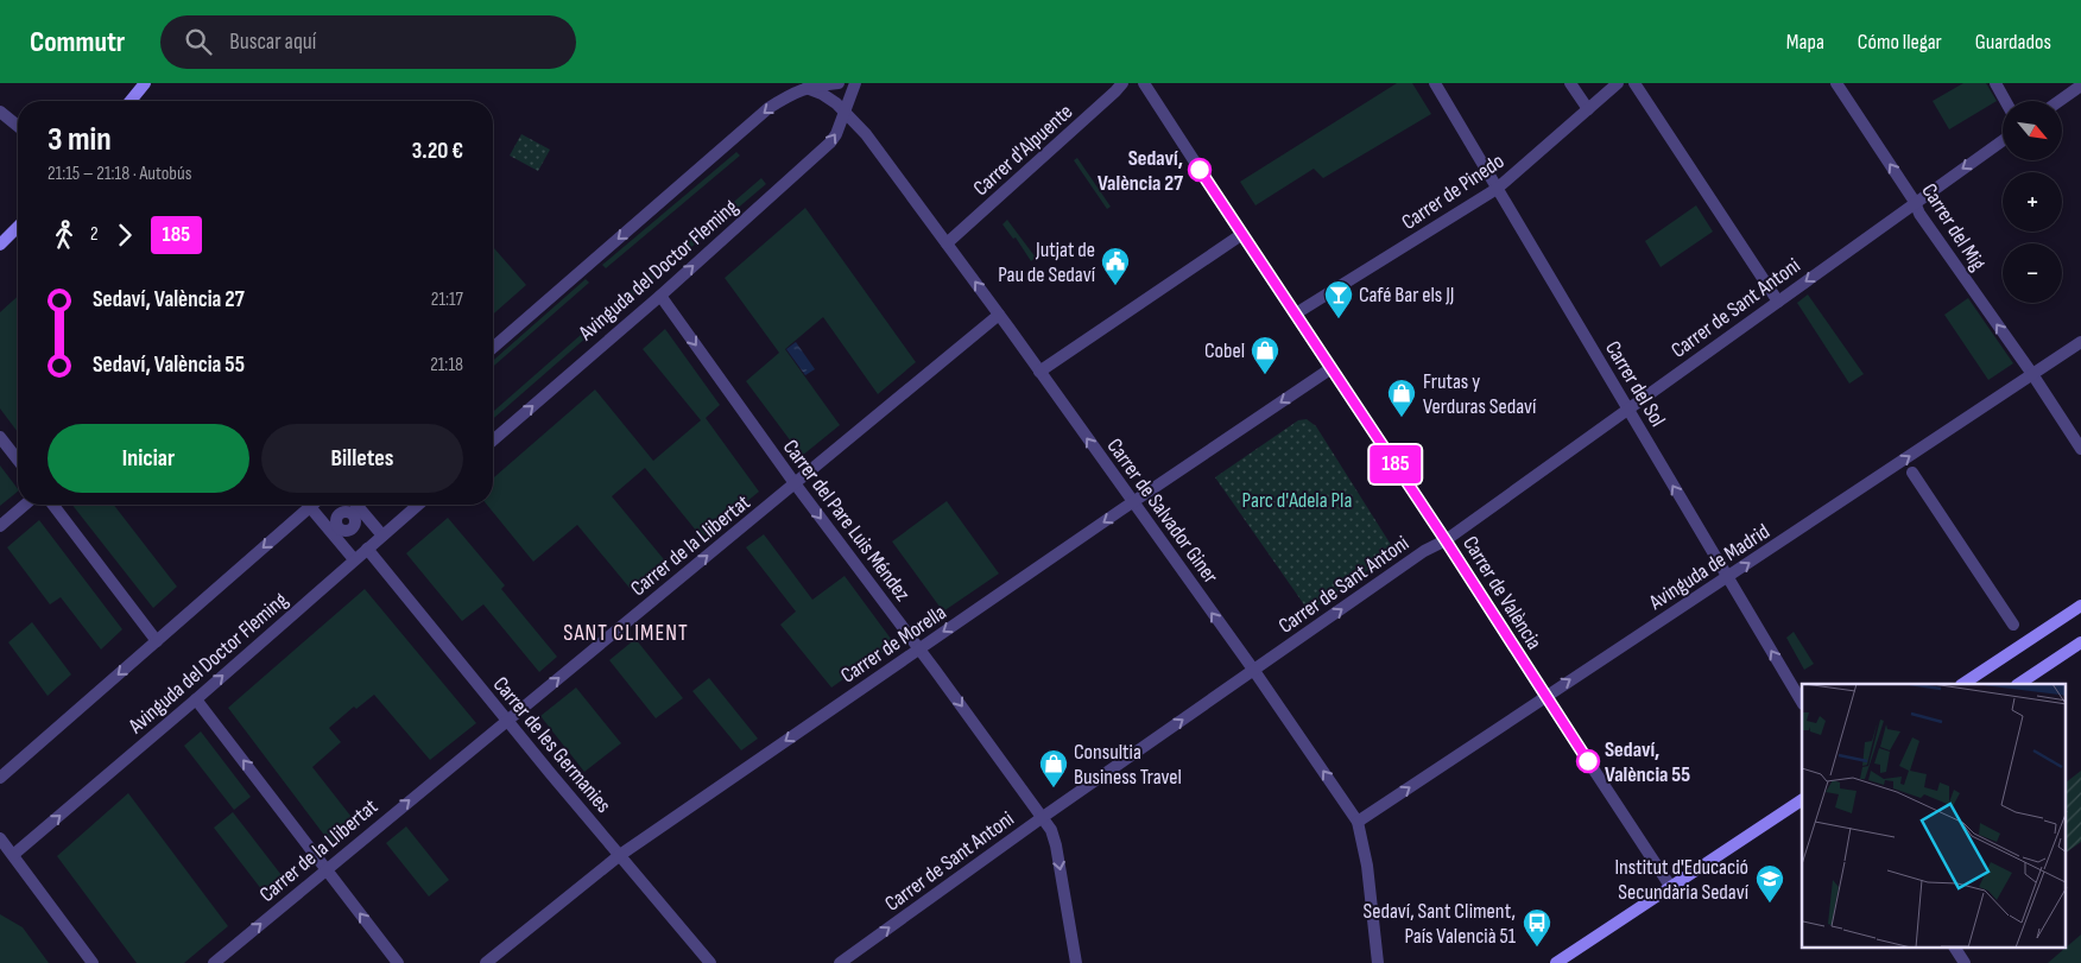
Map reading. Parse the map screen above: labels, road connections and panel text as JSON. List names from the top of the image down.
{
  "streets": {
    "street": [
      "Carrer d'Alpuente",
      "Carrer de Pinedo",
      "Carrer del Mig",
      "Avinguda del Doctor Fleming",
      "Carrer de Sant Antoni",
      "Carrer del Sol",
      "Carrer de Salvador Giner",
      "Carrer del Pare Luis Méndez",
      "Carrer de la Llibertat",
      "Avinguda de Madrid",
      "Carrer de València",
      "Carrer de Morella",
      "Carrer de les Germanies"
    ]
  },
  "crossings": [
    ["Carrer d'Alpuente", "Carrer de Salvador Giner"],
    ["Carrer de Pinedo", "Carrer del Sol"],
    ["Carrer de Pinedo", "Carrer de València"],
    ["Carrer del Mig", "Carrer de Sant Antoni"],
    ["Carrer del Mig", "Avinguda de Madrid"],
    ["Avinguda del Doctor Fleming", "Carrer de Salvador Giner"],
    ["Avinguda del Doctor Fleming", "Carrer del Pare Luis Méndez"],
    ["Avinguda del Doctor Fleming", "Carrer de les Germanies"],
    ["Carrer de Sant Antoni", "Carrer del Sol"],
    ["Carrer de Sant Antoni", "Carrer de Salvador Giner"],
    ["Carrer de Sant Antoni", "Carrer del Pare Luis Méndez"],
    ["Carrer de Sant Antoni", "Carrer de València"],
    ["Carrer del Sol", "Avinguda de Madrid"],
    ["Carrer de Salvador Giner", "Carrer de la Llibertat"],
    ["Carrer de Salvador Giner", "Avinguda de Madrid"],
    ["Carrer de Salvador Giner", "Carrer de Morella"],
    ["Carrer del Pare Luis Méndez", "Carrer de la Llibertat"],
    ["Carrer del Pare Luis Méndez", "Carrer de Morella"],
    ["Carrer de la Llibertat", "Carrer de les Germanies"],
    ["Avinguda de Madrid", "Carrer de València"],
    ["Carrer de València", "Carrer de Morella"],
    ["Carrer de Morella", "Carrer de les Germanies"]
  ],
  "one_way": [
    "Carrer del Mig",
    "Carrer del Sol",
    "Carrer de Salvador Giner",
    "Carrer del Pare Luis Méndez",
    "Carrer de la Llibertat",
    "Avinguda de Madrid",
    "Carrer de Morella"
  ],
  "districts": ["SANT CLIMENT"],
  "parks": ["Parc d'Adela Pla"],
  "places": {
    "other": ["Sedaví, València 27", "Sedaví, València 55"],
    "public building": ["Jutjat de Pau de Sedaví"],
    "bar": ["Café Bar els JJ"],
    "shop": ["Cobel", "Frutas y Verduras Sedaví", "Consultia Business Travel"],
    "school or university": ["Institut d'Educació Secundària Sedaví"],
    "bus stop": ["Sedaví, Sant Climent, País Valencià 51"]
  },
  "lines": ["bus line 185"],
  "north": "bottom right",
  "page": {
    "header": "Commutr",
    "search": "Buscar aquí",
    "nav": ["Mapa", "Cómo llegar", "Guardados"],
    "on_map": "185",
    "map_buttons": ["+", "−"],
    "heading": ["3 min", "21:15 – 21:18 · Autobús", "3.20 €"],
    "legs": ["2", "185"],
    "list": [
      {
        "name": "Sedaví, València 27",
        "value": "21:17"
      },
      {
        "name": "Sedaví, València 55",
        "value": "21:18"
      }
    ],
    "buttons": ["Iniciar", "Billetes"]
  }
}
